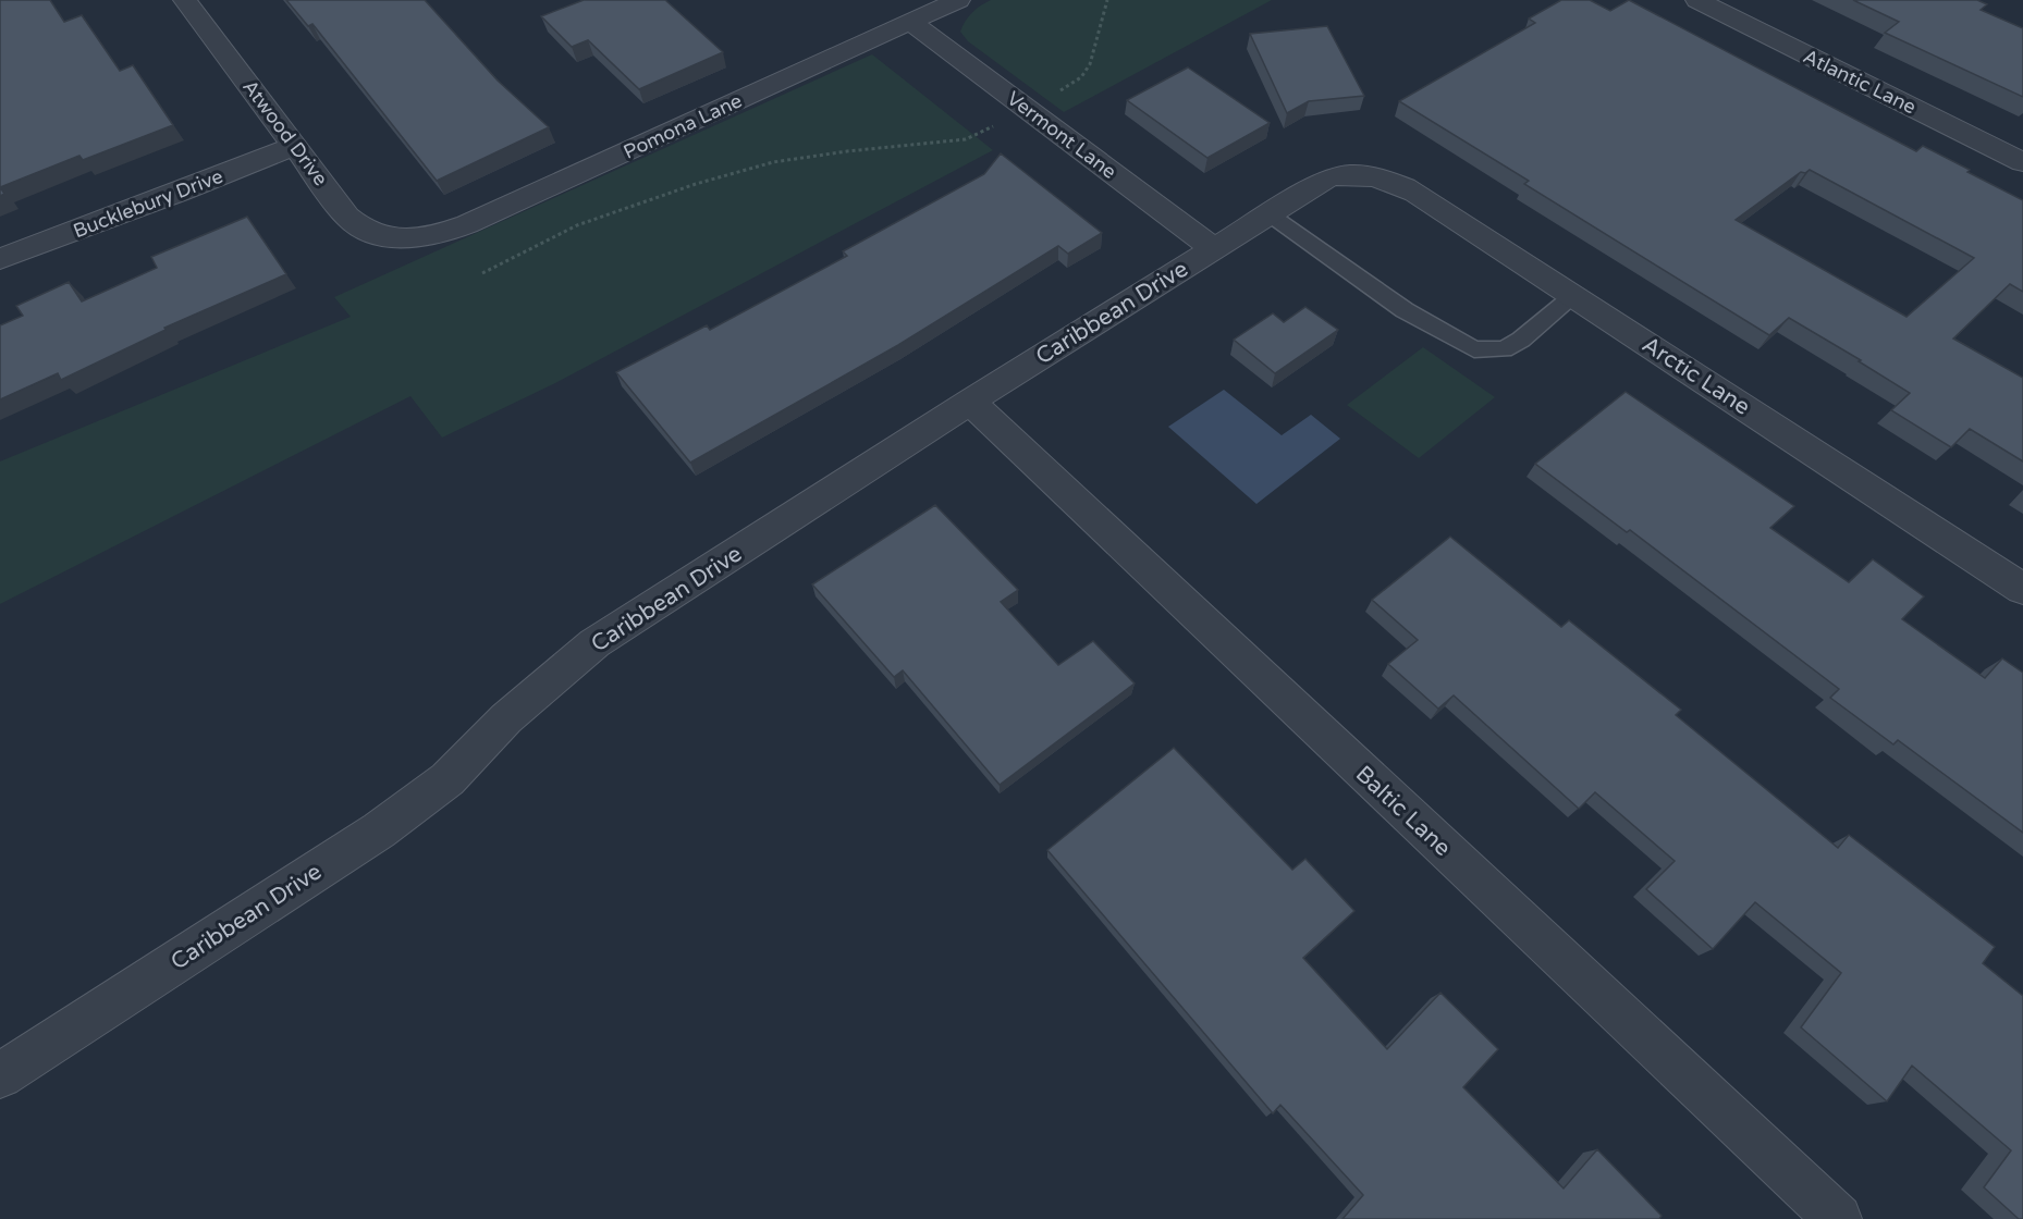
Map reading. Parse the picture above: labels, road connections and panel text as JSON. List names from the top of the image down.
{
  "streets": {
    "street": [
      "Atlantic Lane",
      "Pomona Lane",
      "Atwood Drive",
      "Vermont Lane",
      "Bucklebury Drive",
      "Caribbean Drive",
      "Arctic Lane",
      "Baltic Lane"
    ]
  },
  "crossings": [
    ["Pomona Lane", "Atwood Drive"],
    ["Pomona Lane", "Vermont Lane"],
    ["Atwood Drive", "Bucklebury Drive"],
    ["Vermont Lane", "Caribbean Drive"],
    ["Caribbean Drive", "Arctic Lane"],
    ["Caribbean Drive", "Baltic Lane"]
  ]
}
